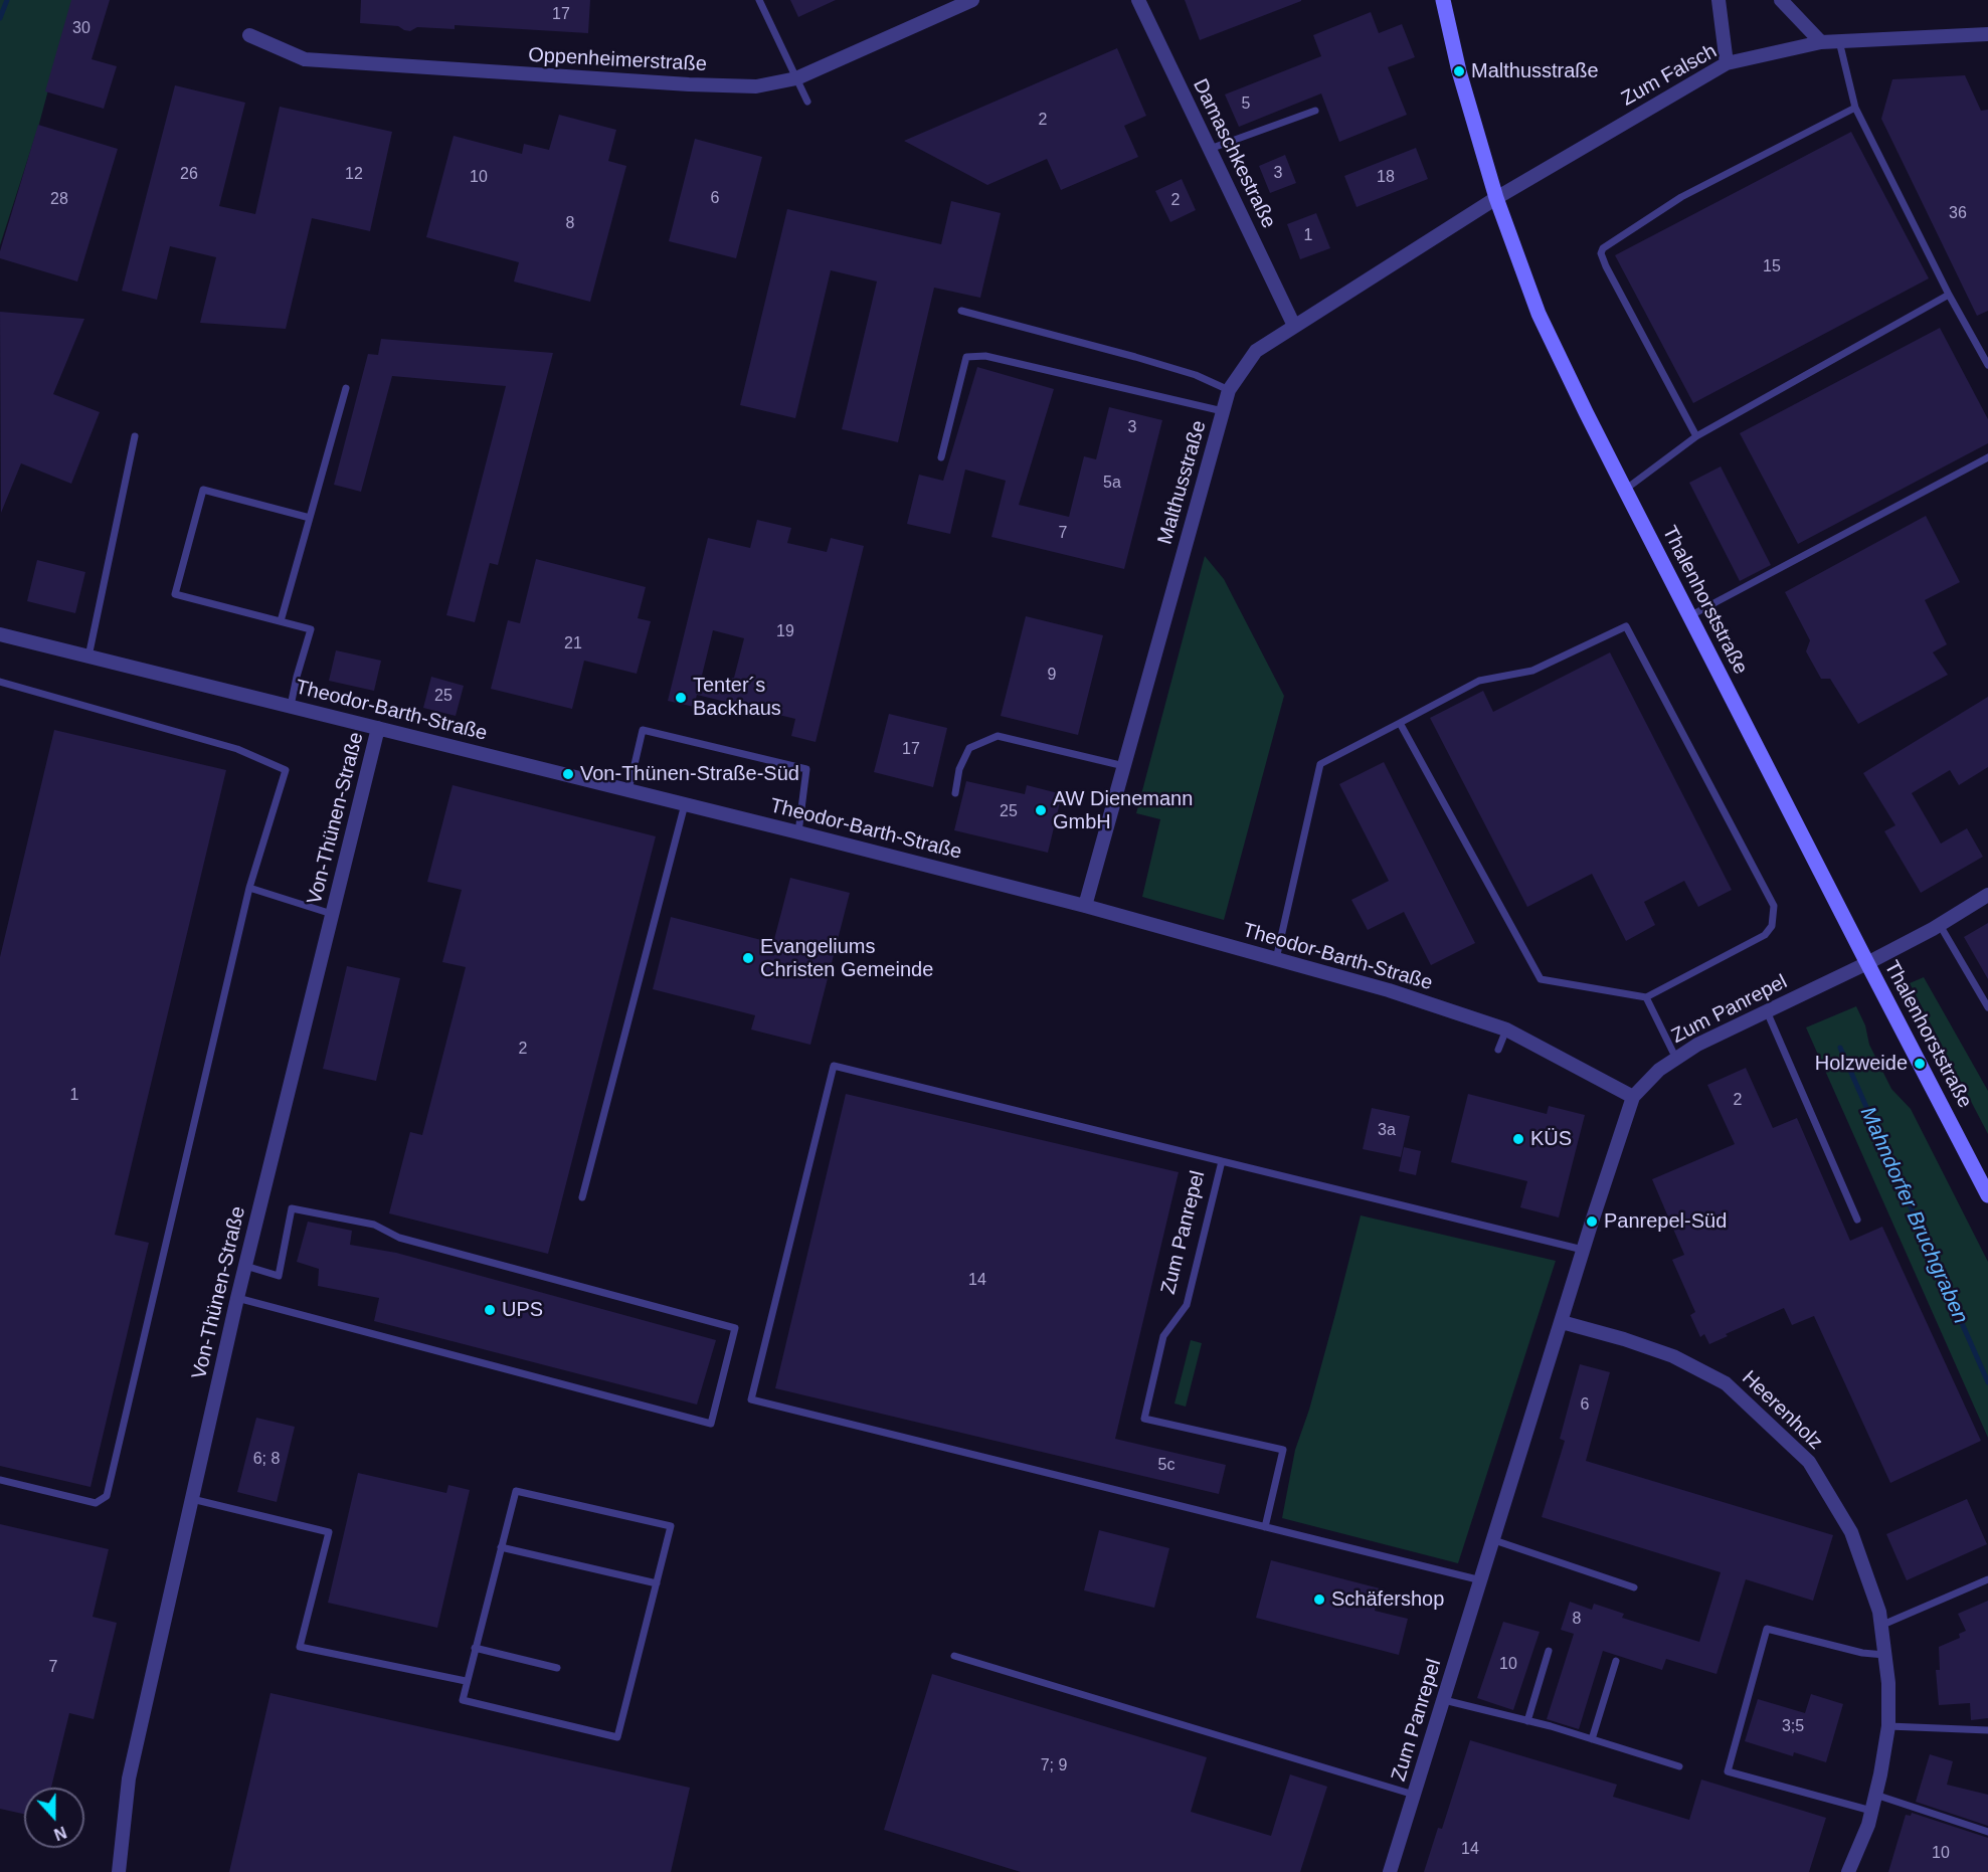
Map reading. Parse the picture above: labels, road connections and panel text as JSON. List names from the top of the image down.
{
  "streets": {
    "main road": ["Thalenhorststraße"],
    "street": [
      "Oppenheimerstraße",
      "Zum Falsch",
      "Damaschkestraße",
      "Malthusstraße",
      "Theodor-Barth-Straße",
      "Von-Thünen-Straße",
      "Zum Panrepel",
      "Heerenholz"
    ]
  },
  "crossings": [
    ["Zum Falsch", "Malthusstraße"],
    ["Zum Falsch", "Thalenhorststraße"],
    ["Damaschkestraße", "Malthusstraße"],
    ["Malthusstraße", "Thalenhorststraße"],
    ["Malthusstraße", "Theodor-Barth-Straße"],
    ["Thalenhorststraße", "Zum Panrepel"],
    ["Theodor-Barth-Straße", "Von-Thünen-Straße"],
    ["Theodor-Barth-Straße", "Zum Panrepel"],
    ["Zum Panrepel", "Heerenholz"]
  ],
  "water": ["Mahndorfer Bruchgraben"],
  "places": [
    "Malthusstraße",
    "Tenter´s Backhaus",
    "Von-Thünen-Straße-Süd",
    "AW Dienemann GmbH",
    "Evangeliums Christen Gemeinde",
    "Holzweide",
    "KÜS",
    "Panrepel-Süd",
    "UPS",
    "Schäfershop"
  ],
  "house_numbers": [
    "17",
    "30",
    "5",
    "2",
    "3",
    "26",
    "12",
    "10",
    "18",
    "6",
    "28",
    "2",
    "36",
    "8",
    "1",
    "15",
    "3",
    "5a",
    "7",
    "19",
    "21",
    "9",
    "25",
    "17",
    "25",
    "2",
    "1",
    "2",
    "3a",
    "14",
    "6",
    "6; 8",
    "5c",
    "8",
    "10",
    "7",
    "3;5",
    "7; 9",
    "14",
    "10"
  ],
  "north": "bottom"
}
